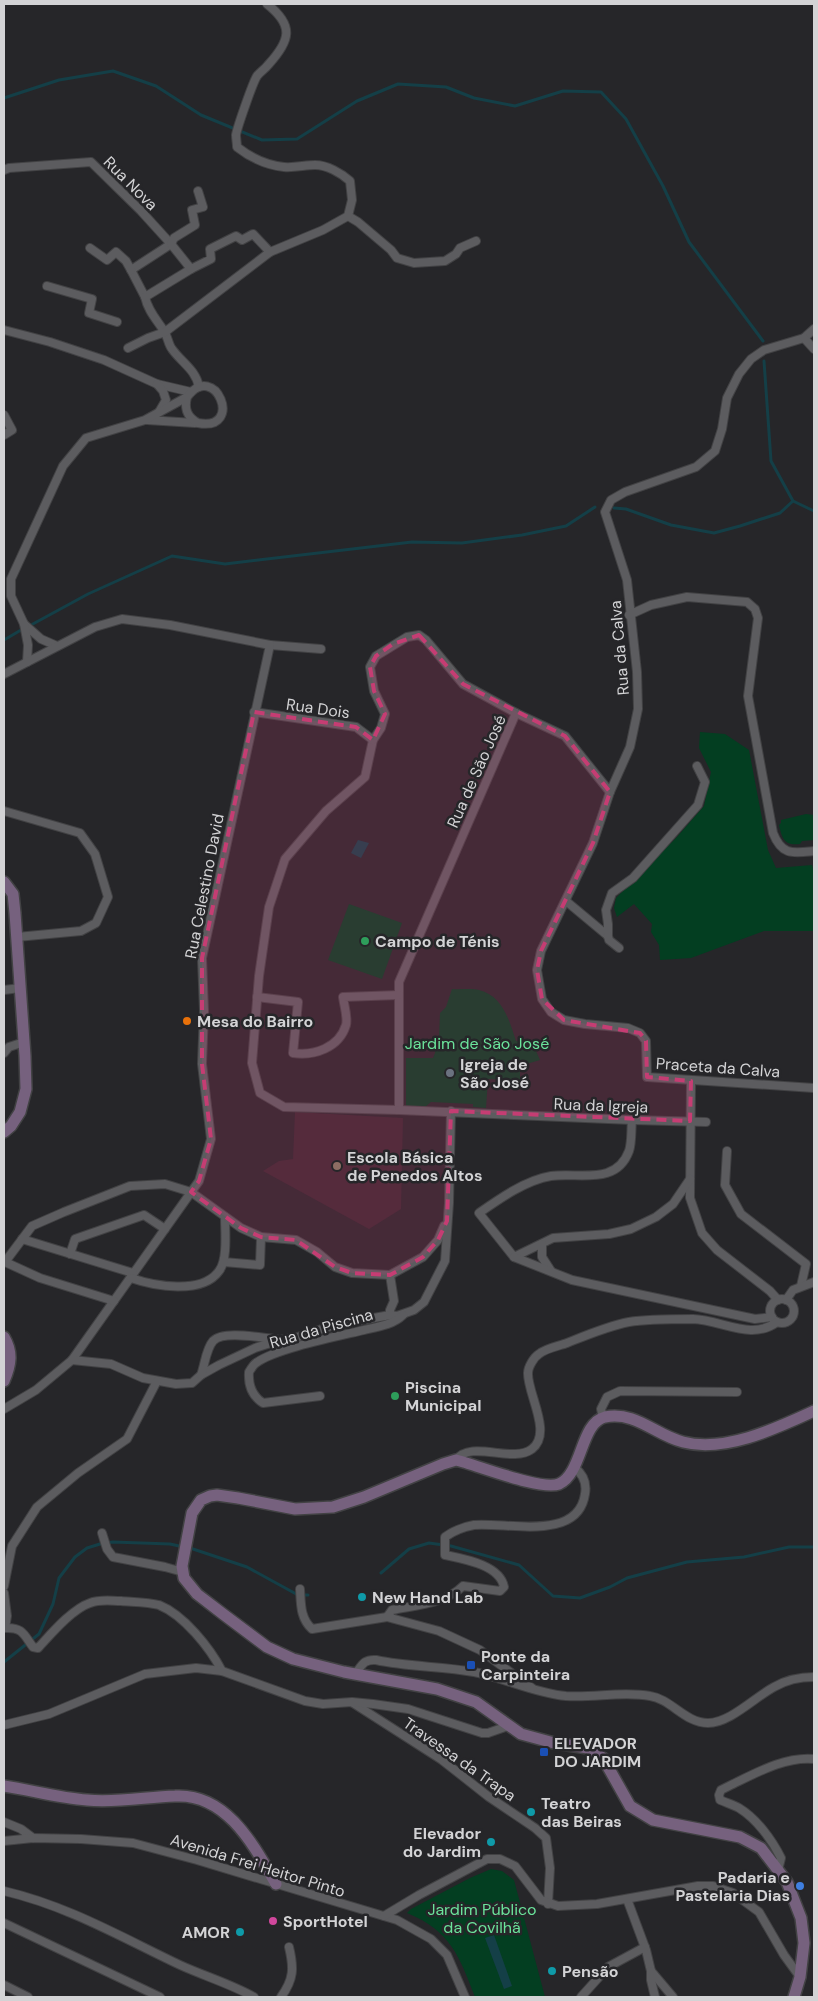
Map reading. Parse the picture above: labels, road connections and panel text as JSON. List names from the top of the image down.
{
  "streets": {
    "street": [
      "Rua Nova",
      "Rua da Calva",
      "Rua Dois",
      "Rua de São José",
      "Rua Celestino David",
      "Praceta da Calva",
      "Rua da Igreja",
      "Rua da Piscina",
      "Travessa da Trapa",
      "Avenida Frei Heitor Pinto"
    ]
  },
  "crossings": [
    ["Rua da Calva", "Praceta da Calva"],
    ["Rua Dois", "Rua de São José"],
    ["Rua Dois", "Rua Celestino David"],
    ["Rua Dois", "Rua da Igreja"],
    ["Rua de São José", "Rua da Igreja"]
  ],
  "parks": ["Jardim de São José", "Jardim Público da Covilhã"],
  "places": {
    "other": [
      "Campo de Ténis",
      "Mesa do Bairro",
      "Igreja de São José",
      "Escola Básica de Penedos Altos",
      "Piscina Municipal",
      "New Hand Lab",
      "Teatro das Beiras",
      "Elevador do Jardim",
      "Padaria e Pastelaria Dias",
      "SportHotel",
      "AMOR",
      "Pensão"
    ],
    "transit": ["Ponte da Carpinteira", "ELEVADOR DO JARDIM"]
  }
}
